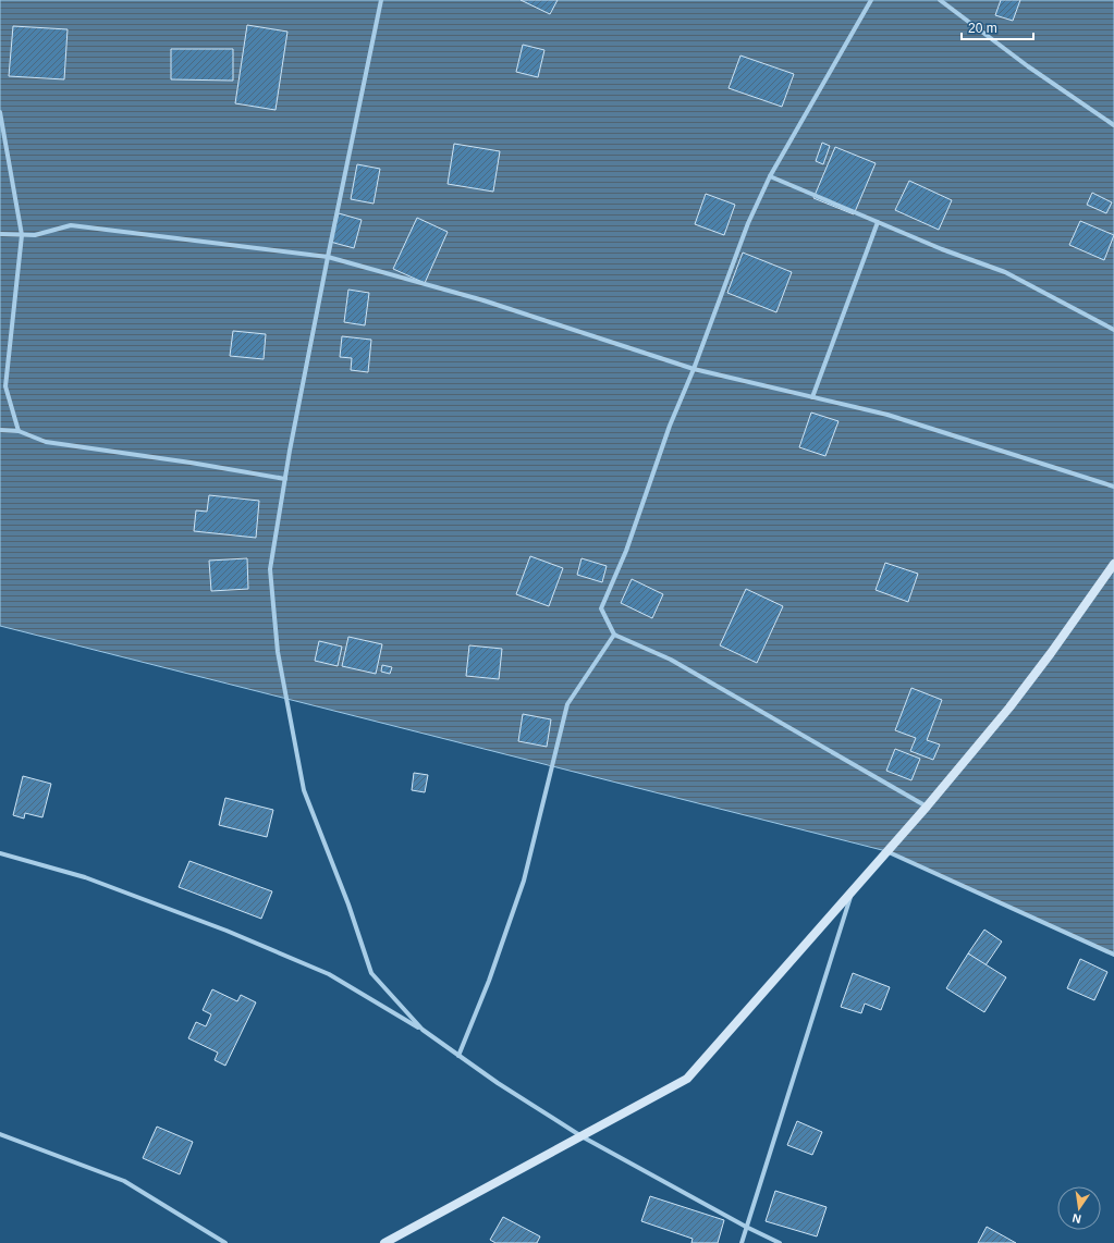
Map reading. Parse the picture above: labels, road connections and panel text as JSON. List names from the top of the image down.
{
  "scale_bar": "20 m",
  "north": "bottom"
}
